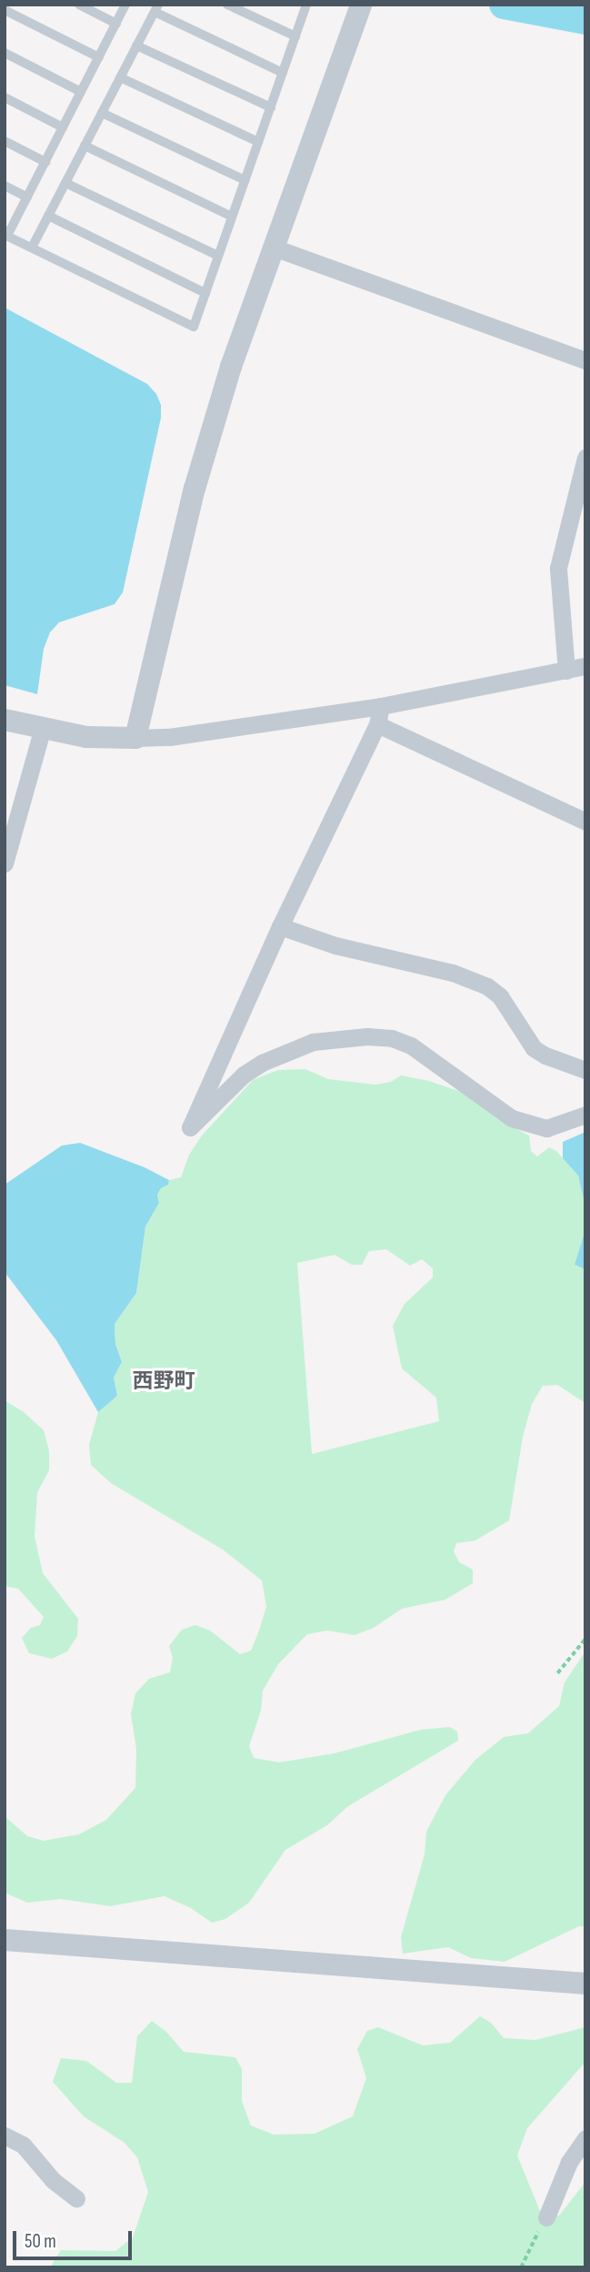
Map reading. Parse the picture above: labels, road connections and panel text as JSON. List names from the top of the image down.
{
  "districts": ["西野町"],
  "scale_bar": "50 m"
}
